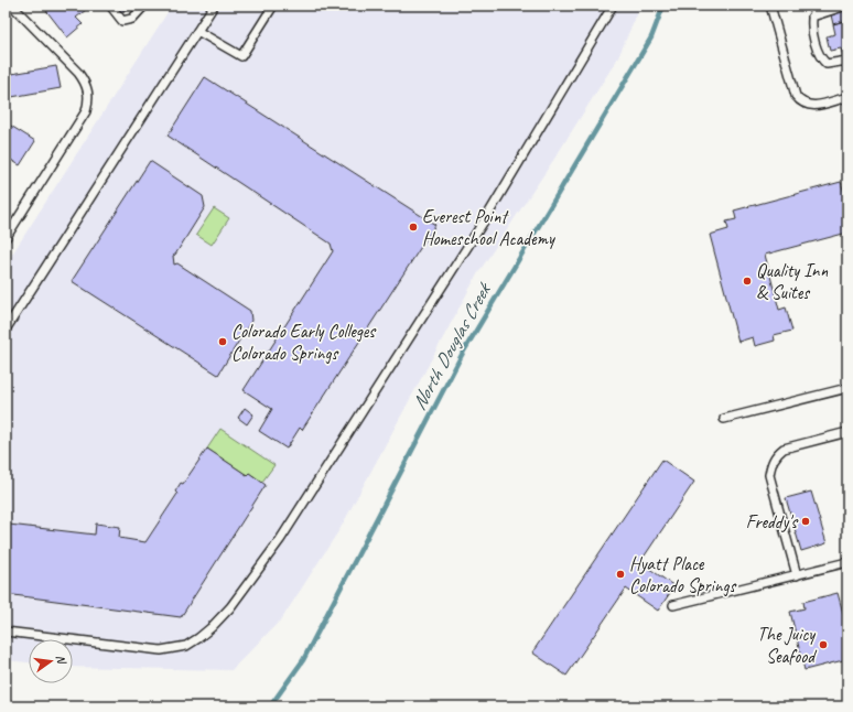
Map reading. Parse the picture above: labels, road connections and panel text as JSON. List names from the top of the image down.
{
  "water": ["North Douglas Creek"],
  "places": [
    "Everest Point Homeschool Academy",
    "Quality Inn & Suites",
    "Colorado Early Colleges Colorado Springs",
    "Freddy's",
    "Hyatt Place Colorado Springs",
    "The Juicy Seafood"
  ],
  "north": "right"
}
